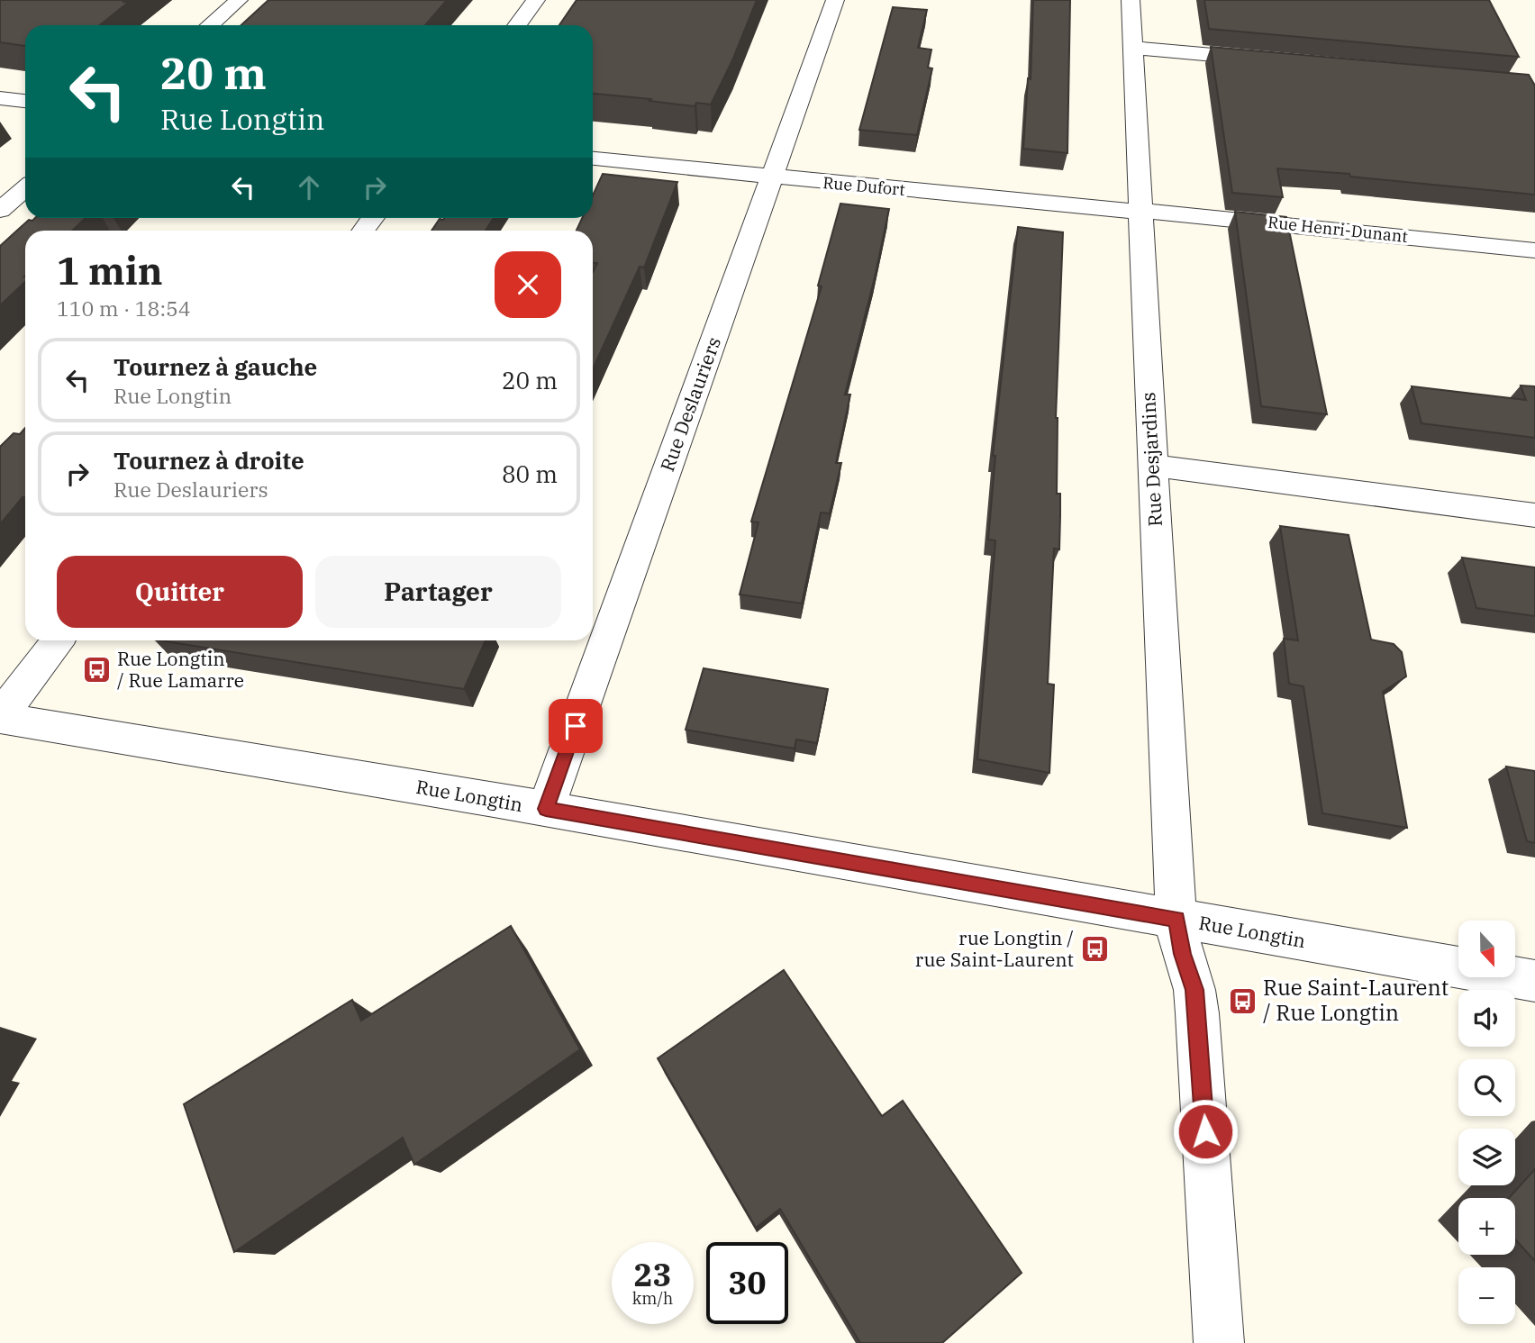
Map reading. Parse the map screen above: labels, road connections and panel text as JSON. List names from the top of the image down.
{
  "streets": {
    "street": [
      "Rue Dufort",
      "Rue Henri-Dunant",
      "Rue Deslauriers",
      "Rue Desjardins",
      "Rue Longtin"
    ]
  },
  "crossings": [
    ["Rue Dufort", "Rue Henri-Dunant"],
    ["Rue Dufort", "Rue Deslauriers"],
    ["Rue Dufort", "Rue Desjardins"],
    ["Rue Henri-Dunant", "Rue Desjardins"],
    ["Rue Deslauriers", "Rue Longtin"],
    ["Rue Desjardins", "Rue Longtin"]
  ],
  "places": {
    "bus stop": ["Rue Longtin / Rue Lamarre", "rue Longtin / rue Saint-Laurent", "Rue Saint-Laurent / Rue Longtin"]
  },
  "north": "bottom",
  "page": {
    "turn": ["20 m", "Rue Longtin"],
    "heading": ["1 min", "110 m · 18:54"],
    "list": [
      {
        "name": "Tournez à gauche",
        "note": "Rue Longtin",
        "value": "20 m"
      },
      {
        "name": "Tournez à droite",
        "note": "Rue Deslauriers",
        "value": "80 m"
      }
    ],
    "buttons": ["Quitter", "Partager"],
    "map_buttons": ["+", "−"],
    "speed": "23 km/h",
    "limit": "30"
  }
}
